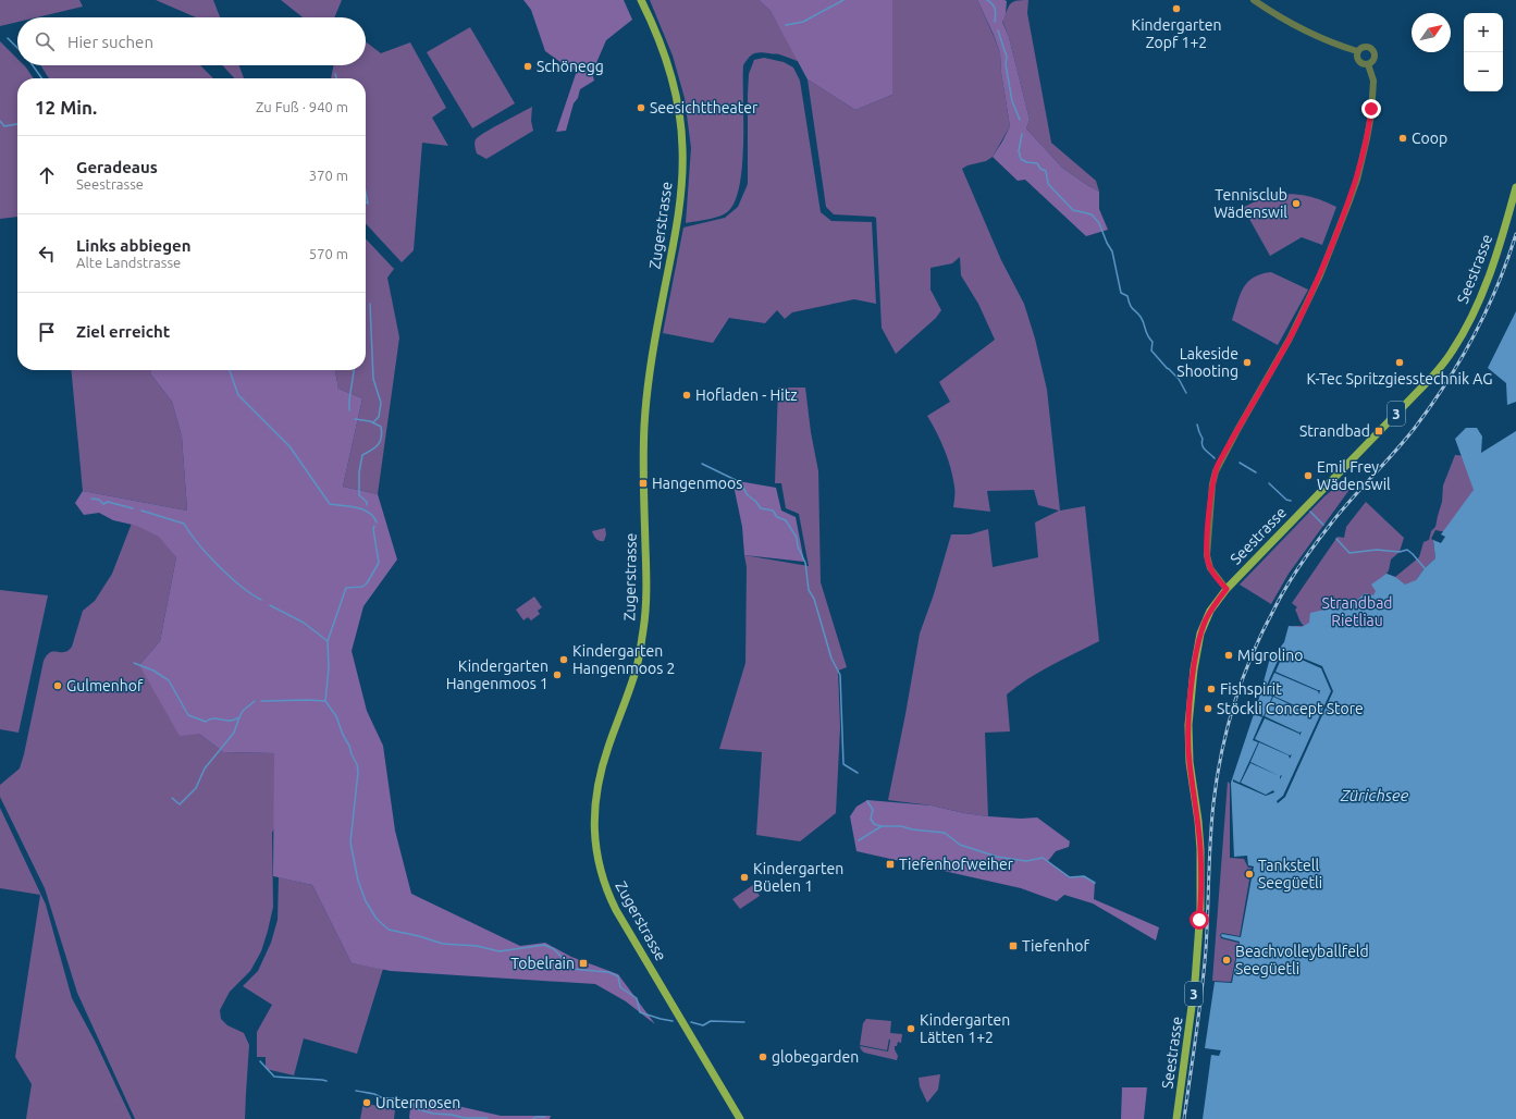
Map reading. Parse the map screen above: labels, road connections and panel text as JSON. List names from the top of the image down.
{
  "streets": {
    "main road": ["Zugerstrasse", "Seestrasse", "3"]
  },
  "water": ["Zürichsee"],
  "parks": ["Strandbad Rietliau"],
  "places": {
    "other": [
      "Kindergarten Zopf 1+2",
      "Schönegg",
      "Seesichttheater",
      "Coop",
      "Tennisclub Wädenswil",
      "Lakeside Shooting",
      "K-Tec Spritzgiesstechnik AG",
      "Hofladen - Hitz",
      "Emil Frey Wädenswil",
      "Migrolino",
      "Kindergarten Hangenmoos 2",
      "Kindergarten Hangenmoos 1",
      "Gulmenhof",
      "Fishspirit",
      "Stöckli Concept Store",
      "Tankstell Seegüetli",
      "Kindergarten Büelen 1",
      "Beachvolleyballfeld Seegüetli",
      "Kindergarten Lätten 1+2",
      "globegarden",
      "Untermosen"
    ],
    "transit": [
      "Strandbad",
      "Hangenmoos",
      "Tiefenhofweiher",
      "Tiefenhof",
      "Tobelrain"
    ]
  },
  "north": "top right",
  "page": {
    "map_buttons": ["+", "−"],
    "search": "Hier suchen",
    "heading": ["12 Min.", "Zu Fuß · 940 m"],
    "list": [
      ["Geradeaus", "Seestrasse", "370 m"],
      ["Links abbiegen", "Alte Landstrasse", "570 m"],
      "Ziel erreicht"
    ]
  }
}
